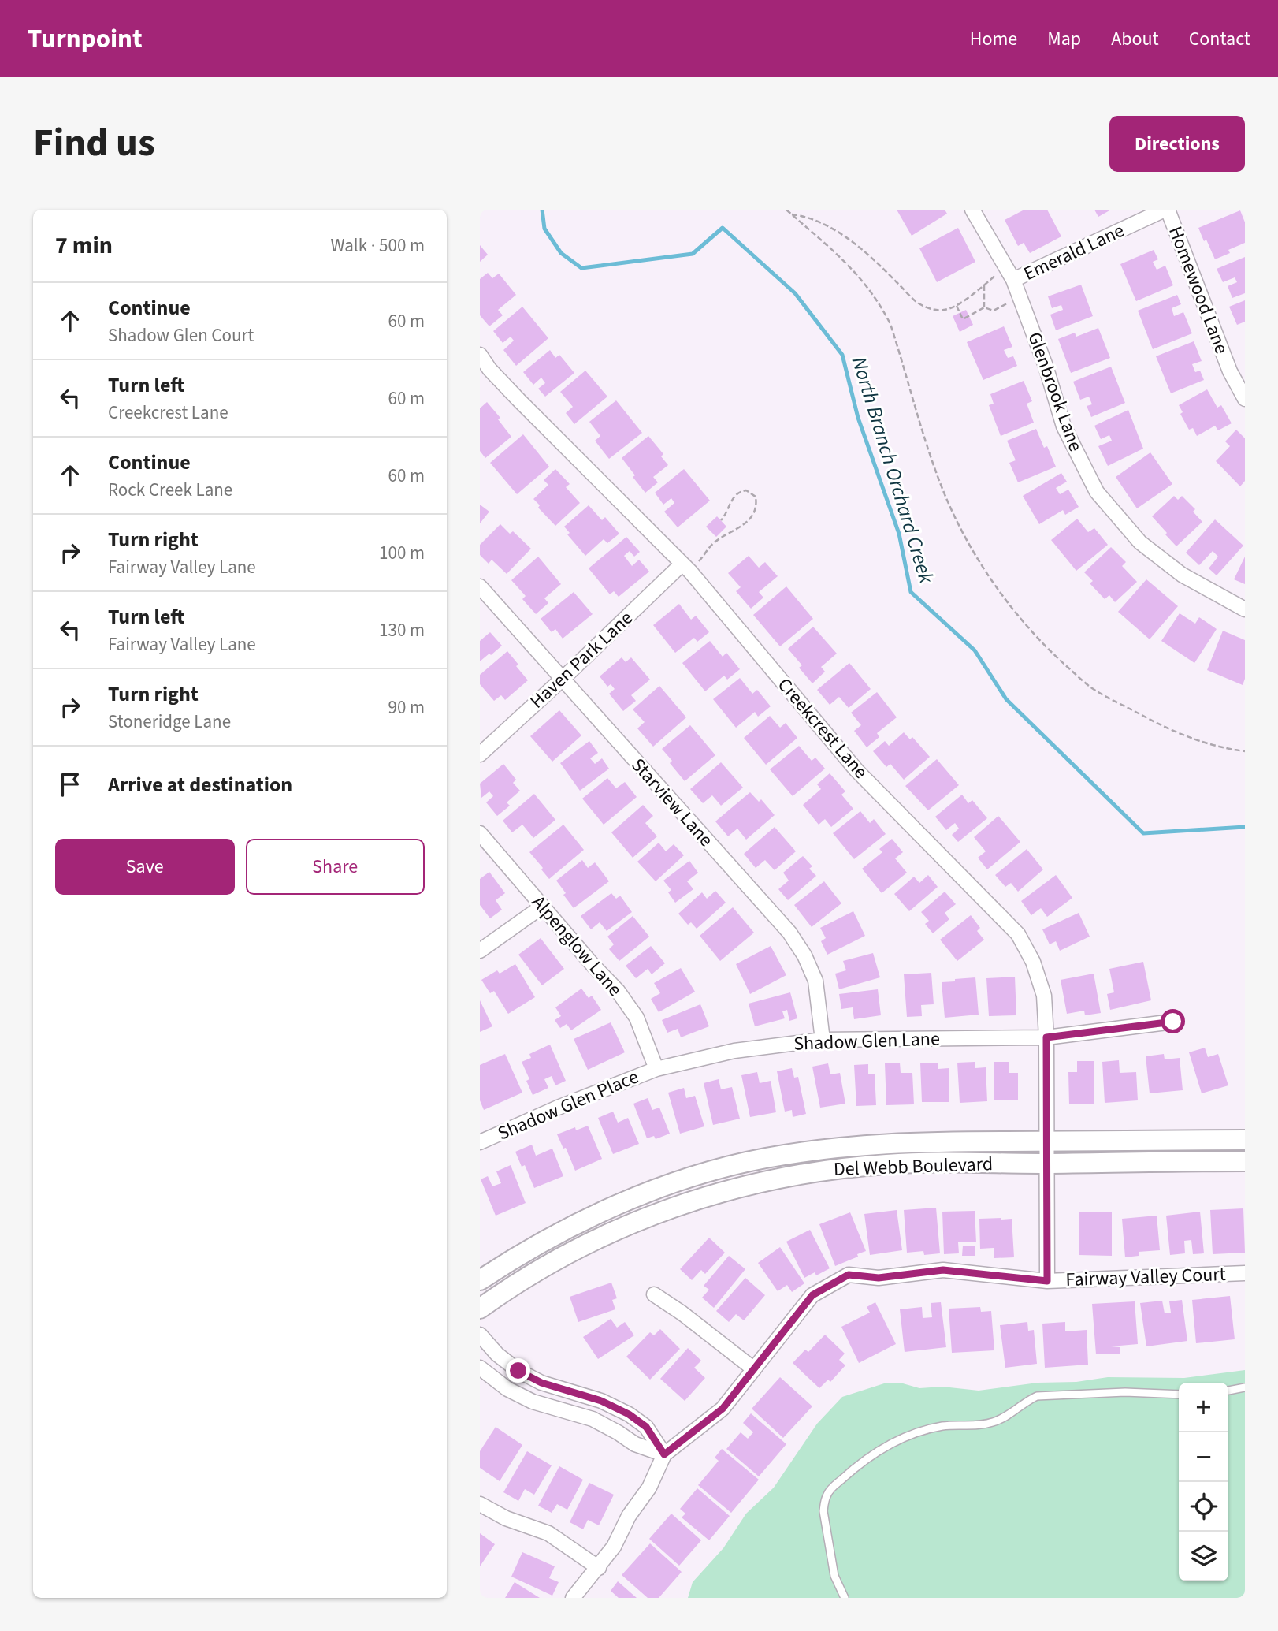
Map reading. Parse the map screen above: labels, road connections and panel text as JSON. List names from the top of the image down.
{
  "streets": {
    "street": [
      "Emerald Lane",
      "Homewood Lane",
      "Glenbrook Lane",
      "Haven Park Lane",
      "Creekcrest Lane",
      "Starview Lane",
      "Alpenglow Lane",
      "Shadow Glen Lane",
      "Shadow Glen Place",
      "Del Webb Boulevard",
      "Fairway Valley Court"
    ]
  },
  "crossings": [
    ["Emerald Lane", "Homewood Lane"],
    ["Emerald Lane", "Glenbrook Lane"],
    ["Haven Park Lane", "Creekcrest Lane"],
    ["Haven Park Lane", "Starview Lane"],
    ["Creekcrest Lane", "Shadow Glen Lane"],
    ["Creekcrest Lane", "Del Webb Boulevard"],
    ["Creekcrest Lane", "Fairway Valley Court"],
    ["Starview Lane", "Shadow Glen Lane"],
    ["Alpenglow Lane", "Shadow Glen Lane"],
    ["Alpenglow Lane", "Shadow Glen Place"],
    ["Shadow Glen Lane", "Shadow Glen Place"]
  ],
  "water": ["North Branch Orchard Creek"],
  "page": {
    "header": "Turnpoint",
    "nav": [
      "Home",
      "Map",
      "About",
      "Contact"
    ],
    "title": "Find us",
    "buttons": [
      "Directions",
      ["Save", "Share"]
    ],
    "heading": ["7 min", "Walk · 500 m"],
    "list": [
      ["Continue", "Shadow Glen Court", "60 m"],
      ["Turn left", "Creekcrest Lane", "60 m"],
      ["Continue", "Rock Creek Lane", "60 m"],
      ["Turn right", "Fairway Valley Lane", "100 m"],
      ["Turn left", "Fairway Valley Lane", "130 m"],
      ["Turn right", "Stoneridge Lane", "90 m"],
      "Arrive at destination"
    ],
    "map_buttons": ["+", "−"]
  }
}
